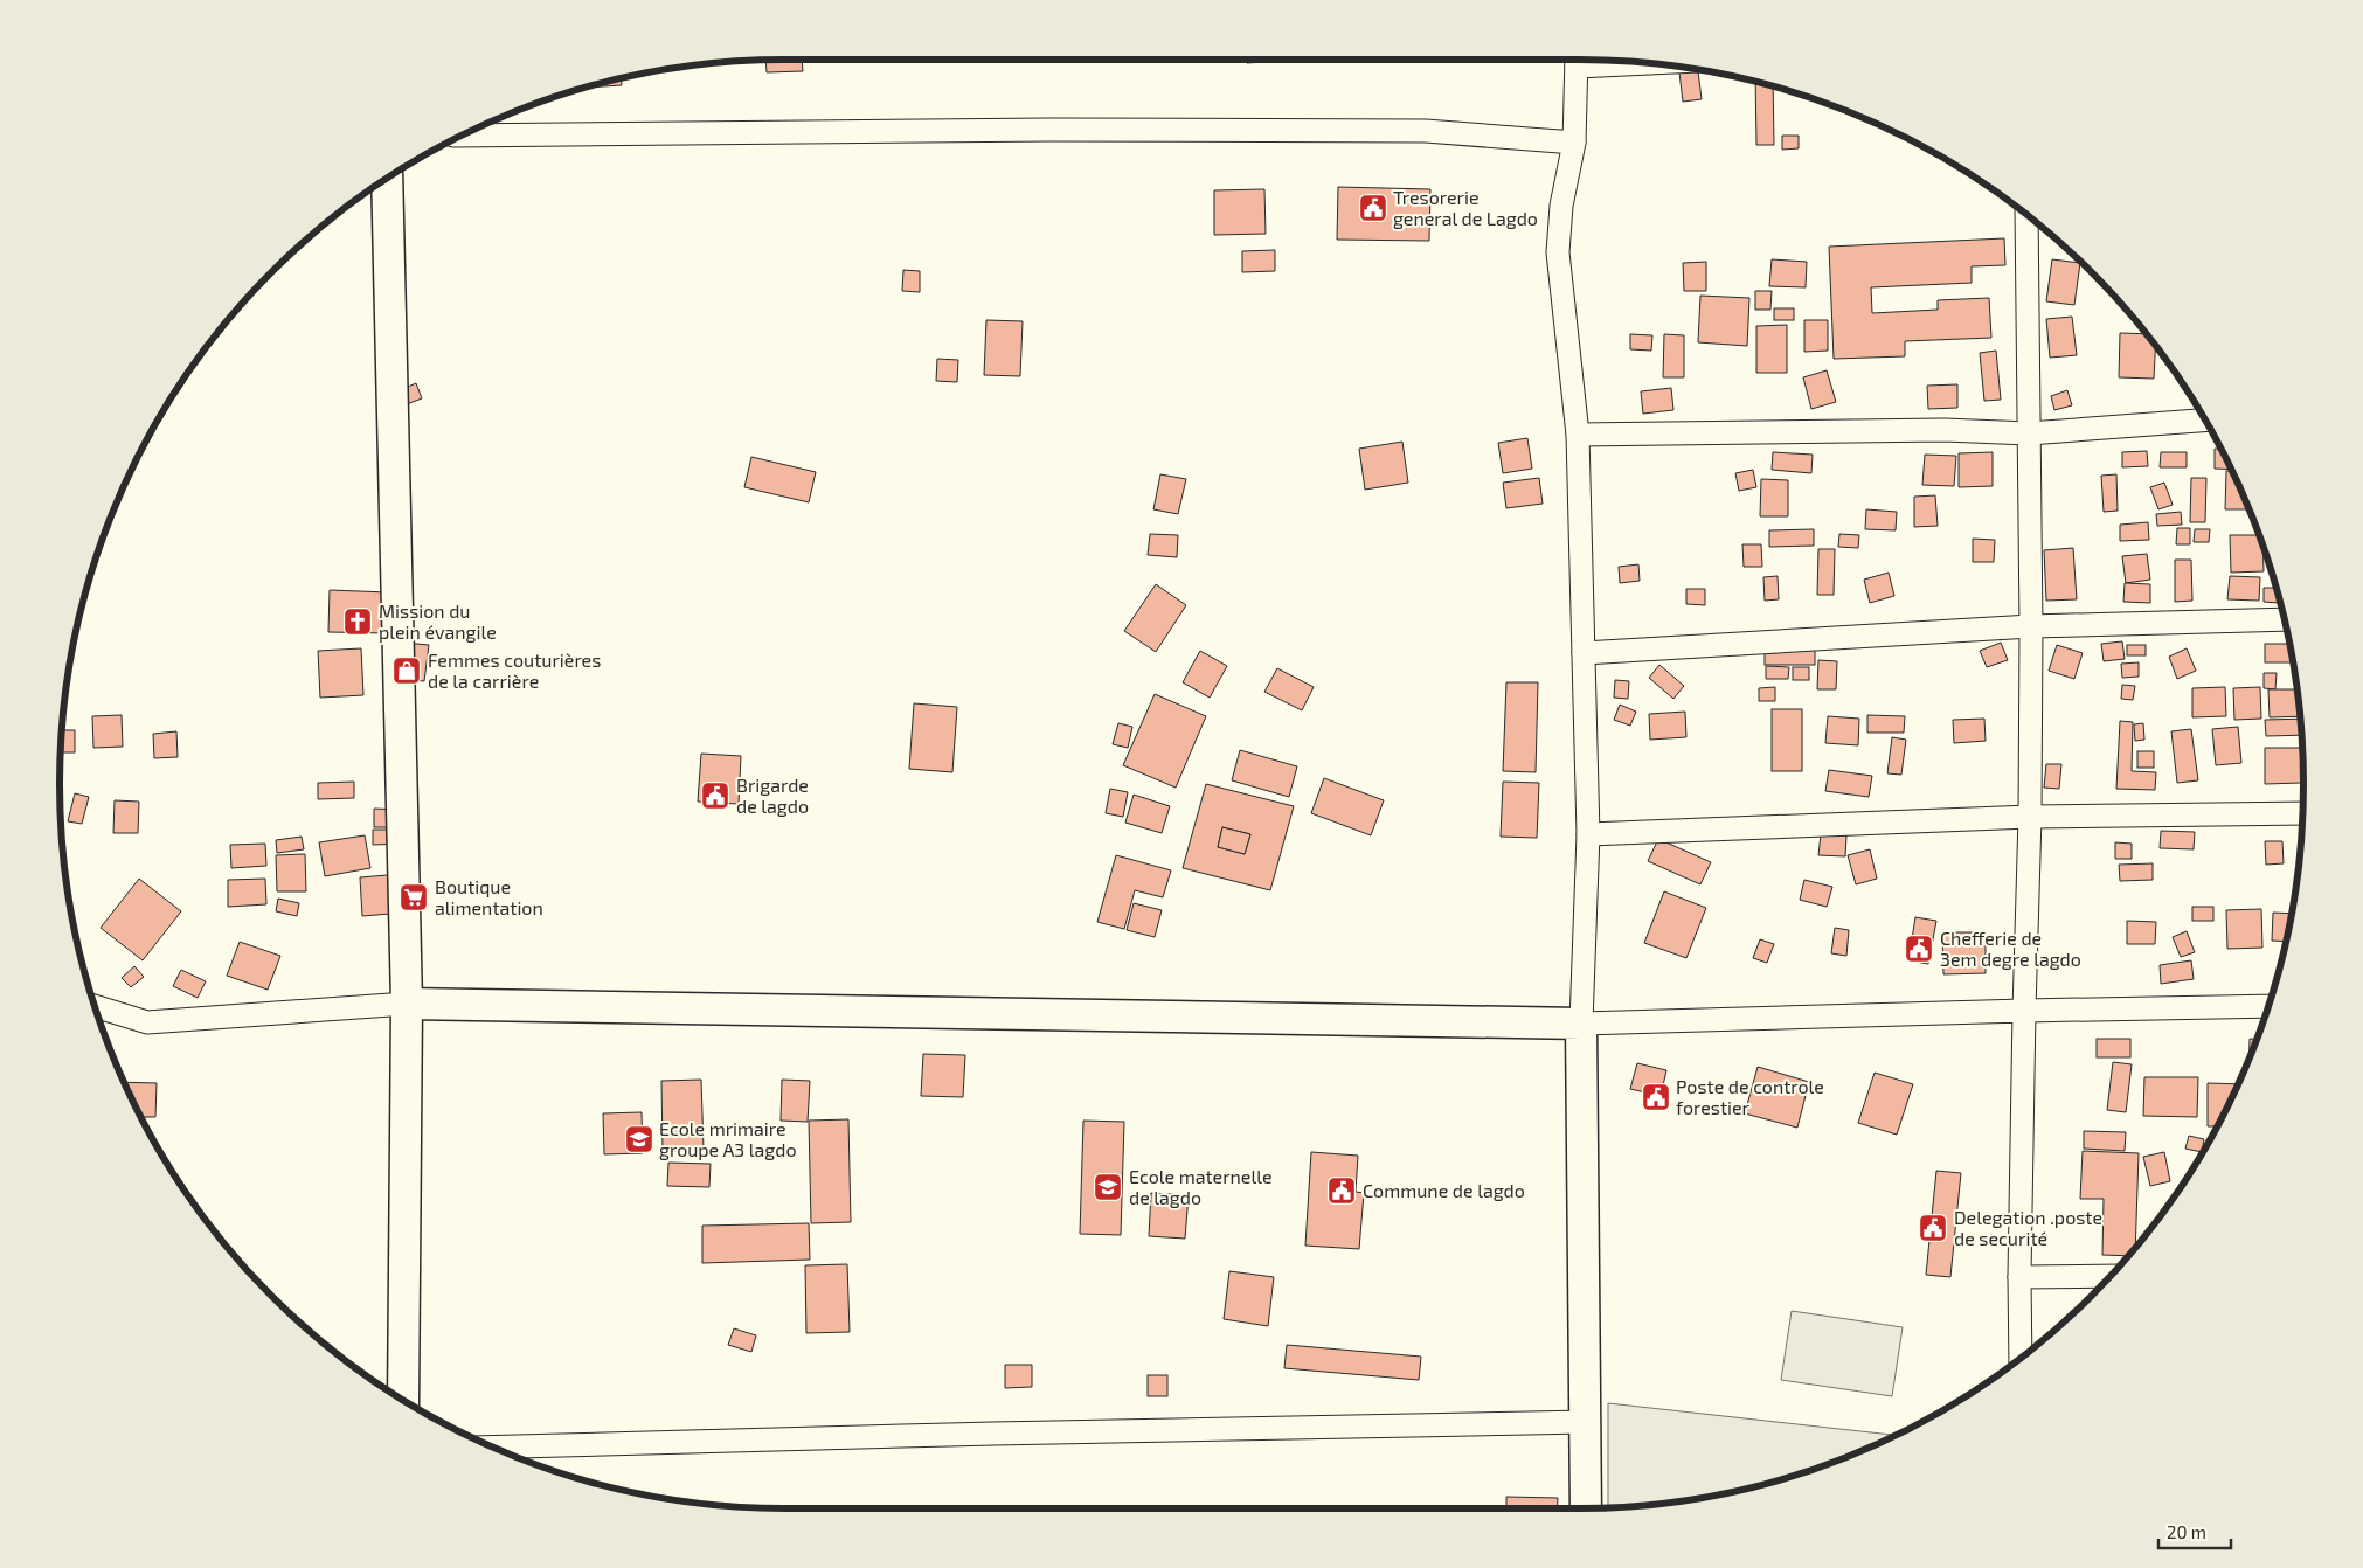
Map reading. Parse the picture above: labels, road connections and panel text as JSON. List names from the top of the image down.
{
  "places": {
    "public building": [
      "Tresorerie general de Lagdo",
      "Brigarde de lagdo",
      "Chefferie de 3em degre lagdo",
      "Poste de controle forestier",
      "Commune de lagdo",
      "Delegation .poste de securité"
    ],
    "church": ["Mission du plein évangile"],
    "shop": ["Femmes couturières de la carrière"],
    "supermarket": ["Boutique alimentation"],
    "school or university": ["Ecole mrimaire groupe A3 lagdo", "Ecole maternelle de lagdo"]
  },
  "scale_bar": "20 m"
}
